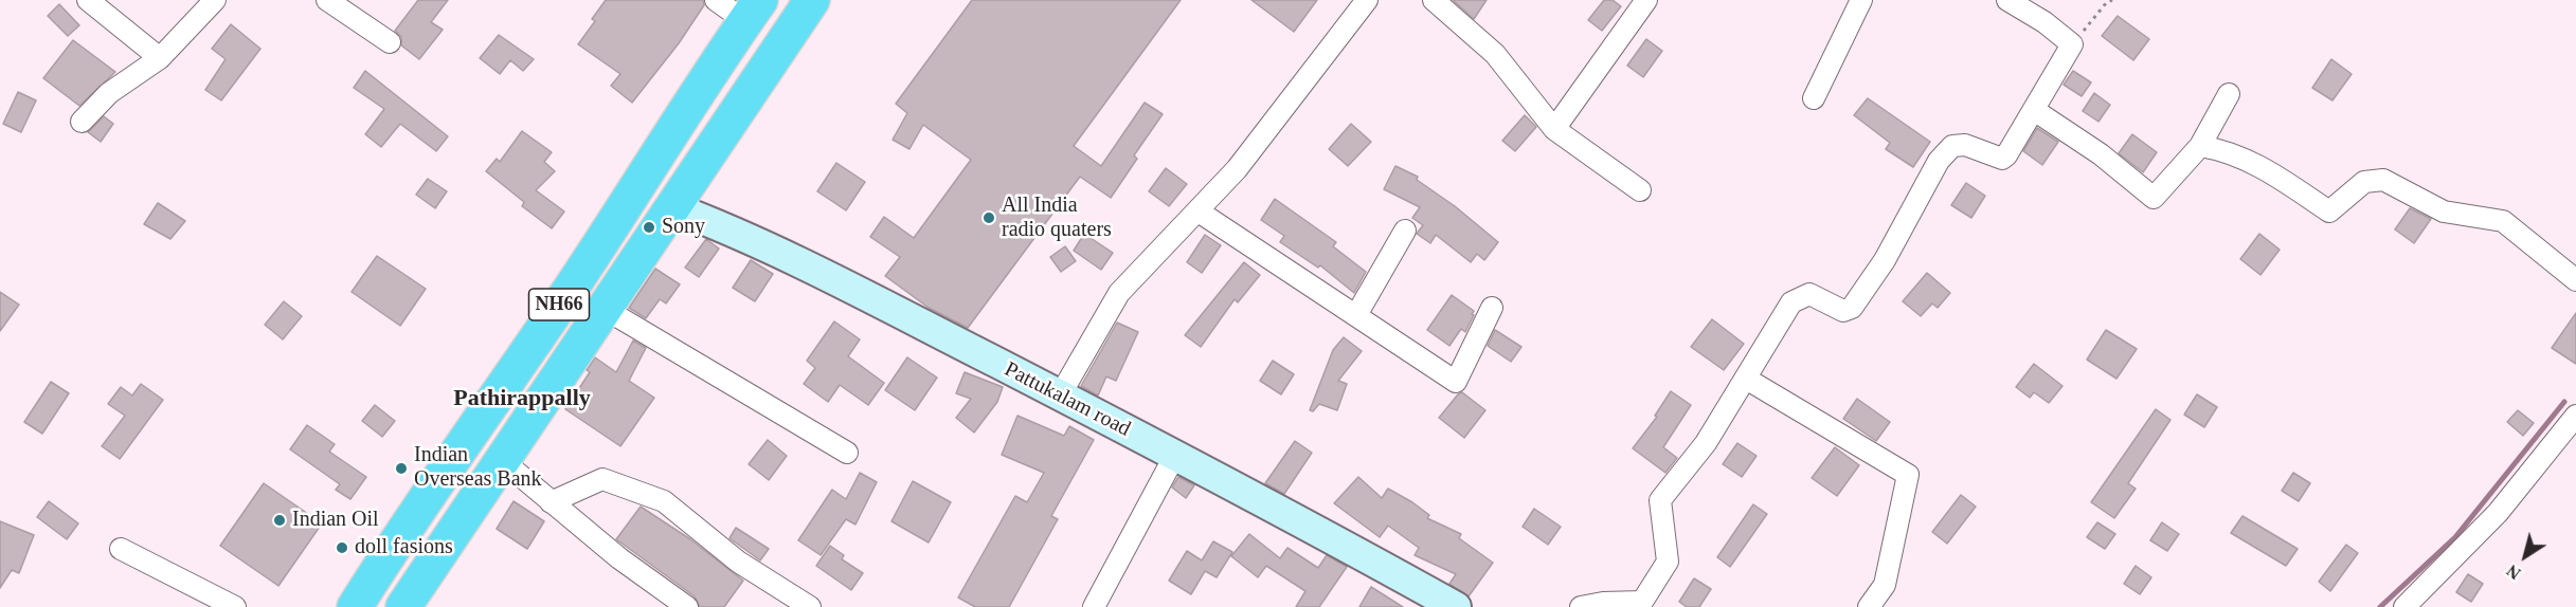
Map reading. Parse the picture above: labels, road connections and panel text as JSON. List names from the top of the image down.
{
  "streets": {
    "highway": ["NH66"],
    "main road": ["Pattukalam road"]
  },
  "districts": ["Pathirappally"],
  "places": [
    "All India radio quaters",
    "Sony",
    "Indian Overseas Bank",
    "Indian Oil",
    "doll fasions"
  ],
  "north": "bottom left"
}
